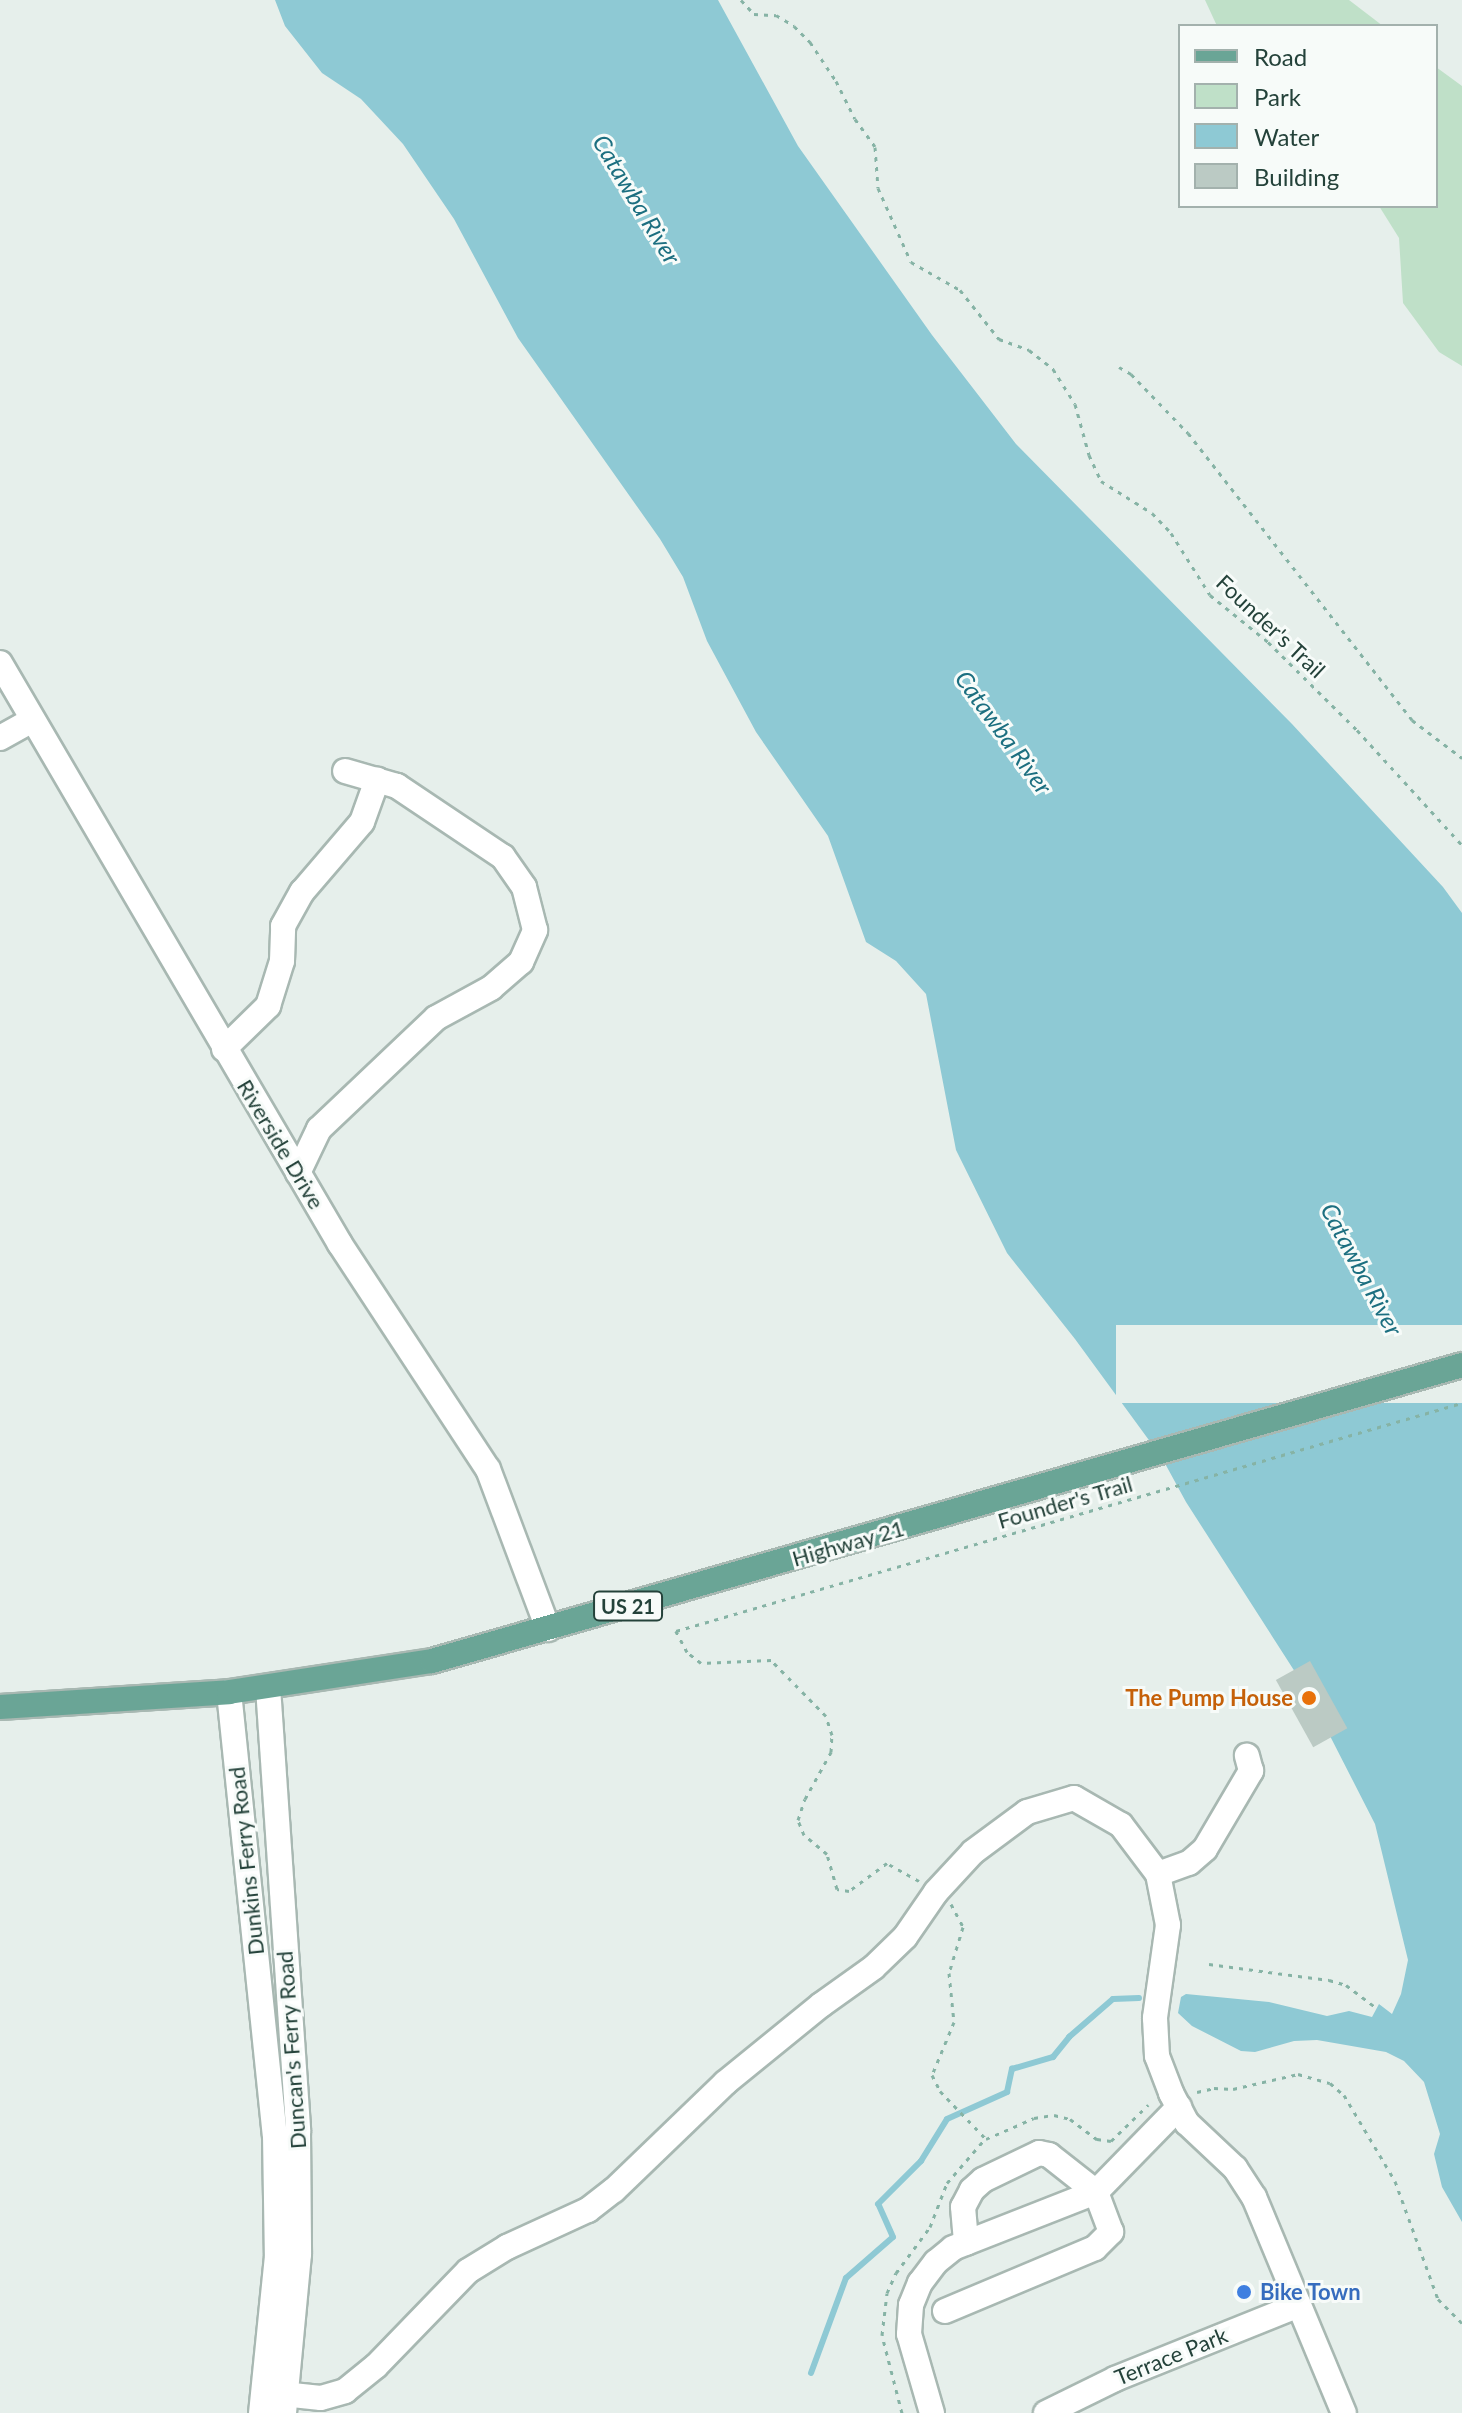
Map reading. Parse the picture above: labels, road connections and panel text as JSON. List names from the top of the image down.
{
  "streets": {
    "main road": ["Highway 21", "US 21"],
    "street": [
      "Riverside Drive",
      "Dunkins Ferry Road",
      "Duncan's Ferry Road",
      "Terrace Park"
    ],
    "path": ["Founder's Trail"]
  },
  "crossings": [
    ["Riverside Drive", "Highway 21"],
    ["Highway 21", "US 21"],
    ["Highway 21", "Dunkins Ferry Road"],
    ["Highway 21", "Duncan's Ferry Road"],
    ["US 21", "Dunkins Ferry Road"],
    ["Dunkins Ferry Road", "Duncan's Ferry Road"]
  ],
  "water": ["Catawba River"],
  "places": ["The Pump House", "Bike Town"],
  "legend": [
    "Road",
    "Park",
    "Water",
    "Building"
  ]
}
